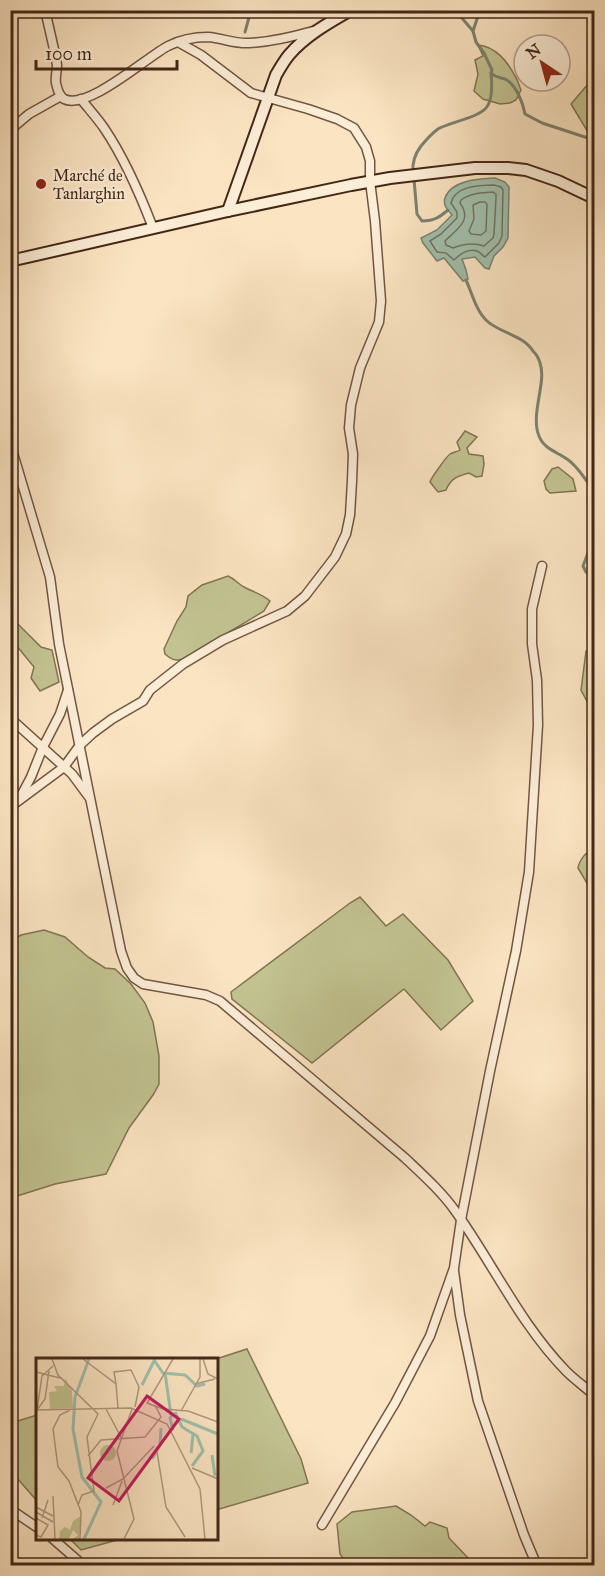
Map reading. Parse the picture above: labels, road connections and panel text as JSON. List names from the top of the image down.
{
  "places": ["Marché de Tanlarghin"],
  "scale_bar": "100 m",
  "north": "top left"
}
